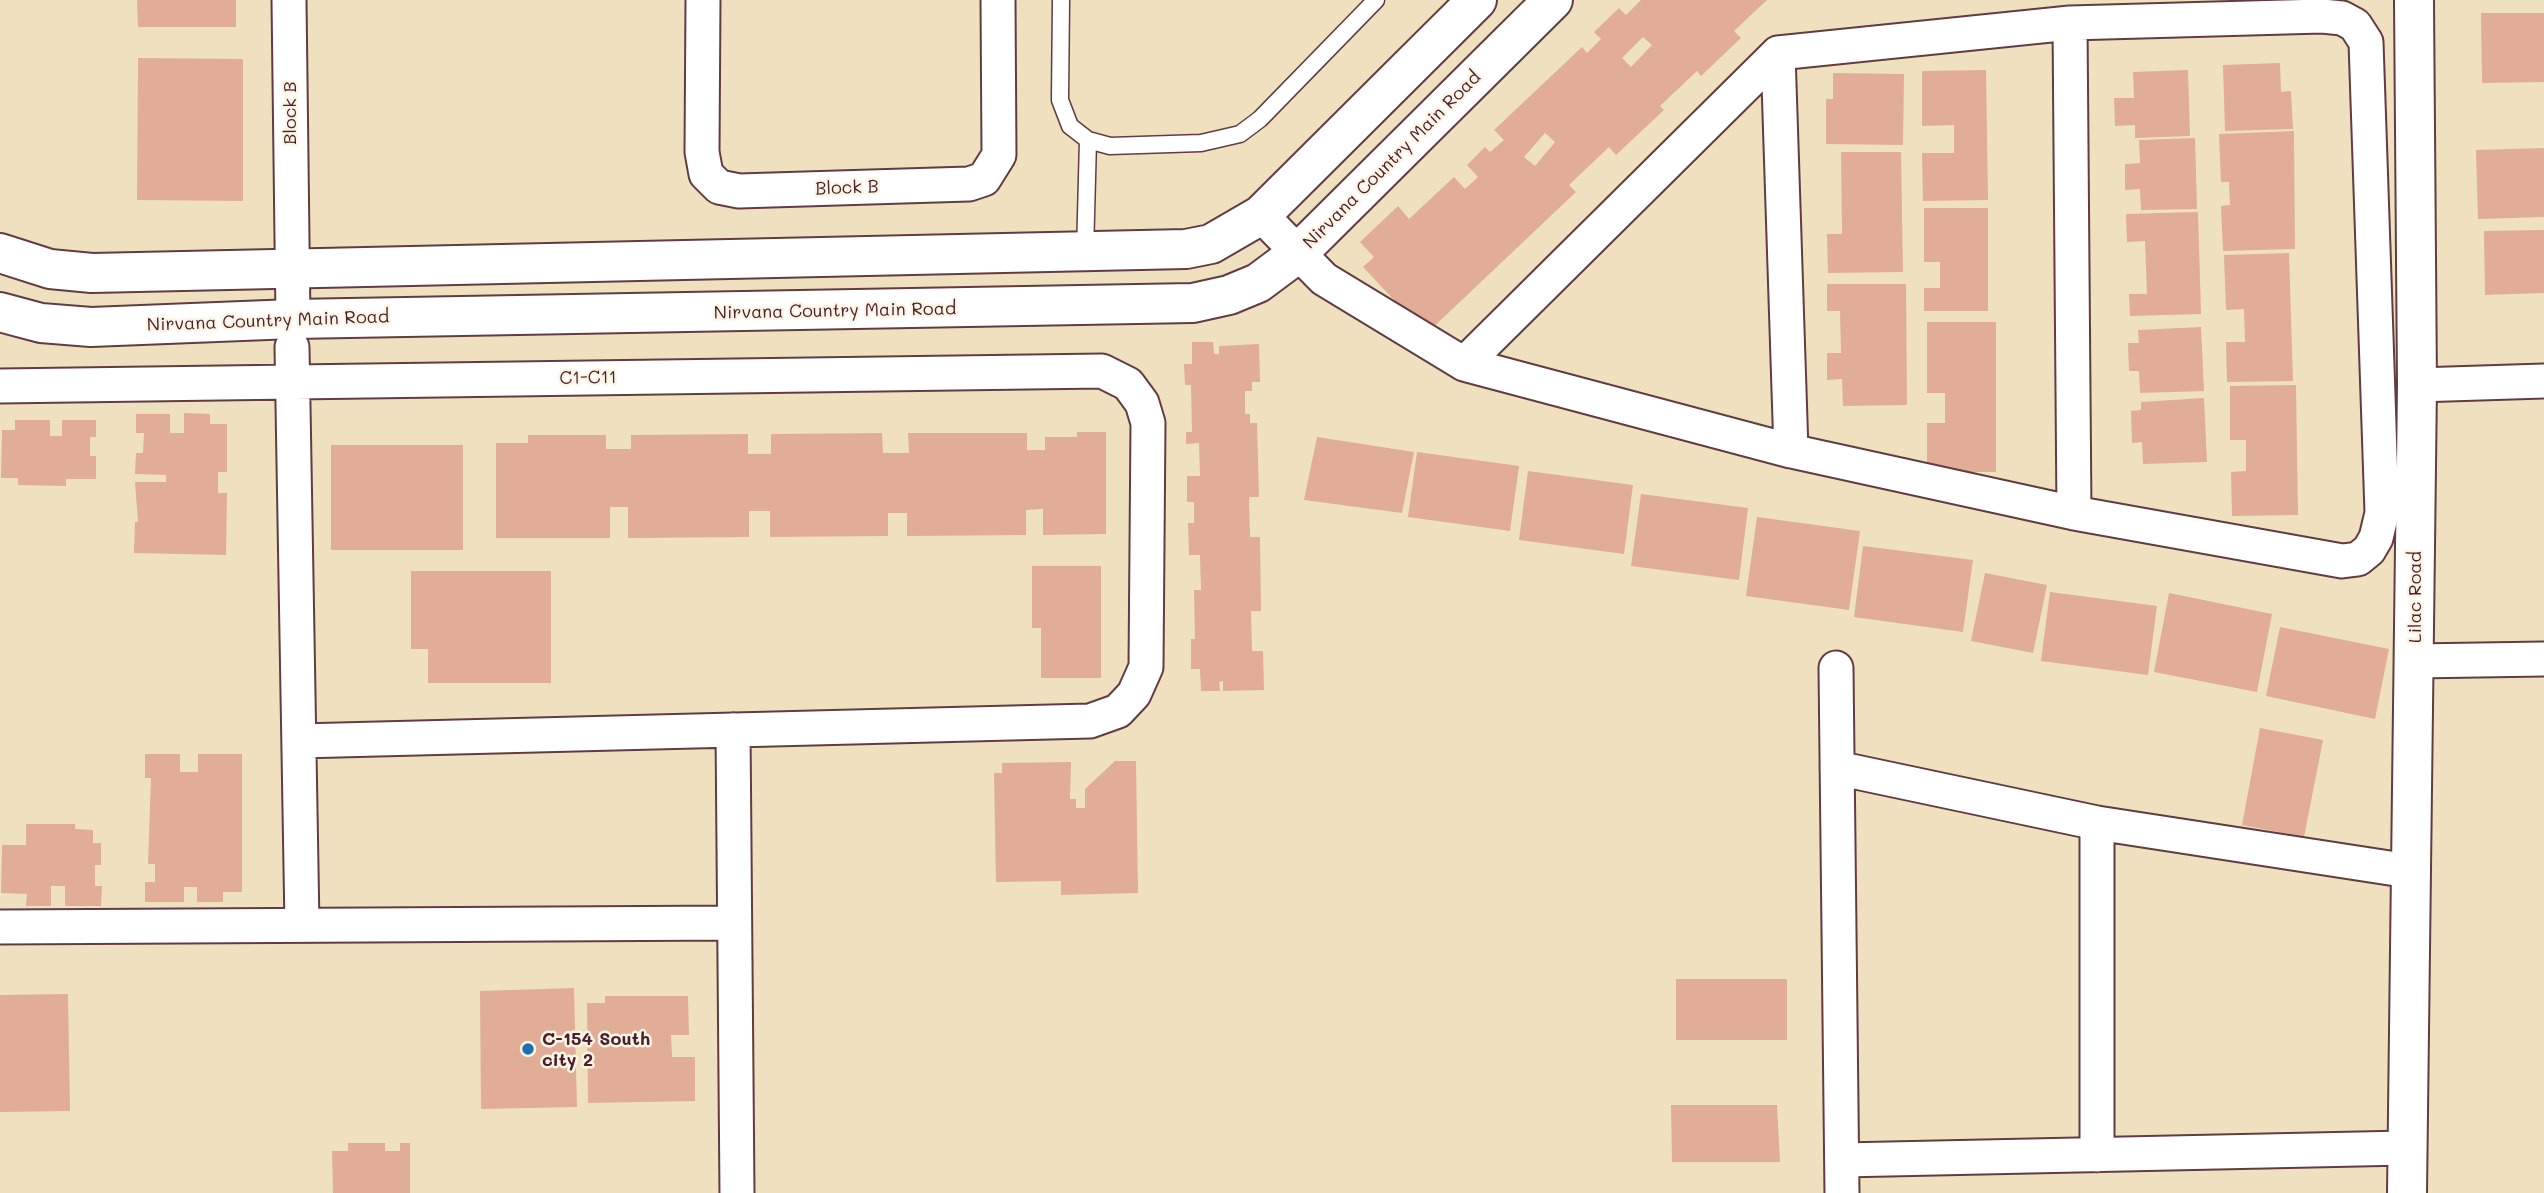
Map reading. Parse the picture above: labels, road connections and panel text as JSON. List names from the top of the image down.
{
  "streets": {
    "street": [
      "Block B",
      "Nirvana Country Main Road",
      "C1-C11",
      "Lilac Road"
    ]
  },
  "crossings": [
    ["Block B", "Nirvana Country Main Road"],
    ["Block B", "C1-C11"]
  ],
  "places": ["C-154 South city 2"]
}
